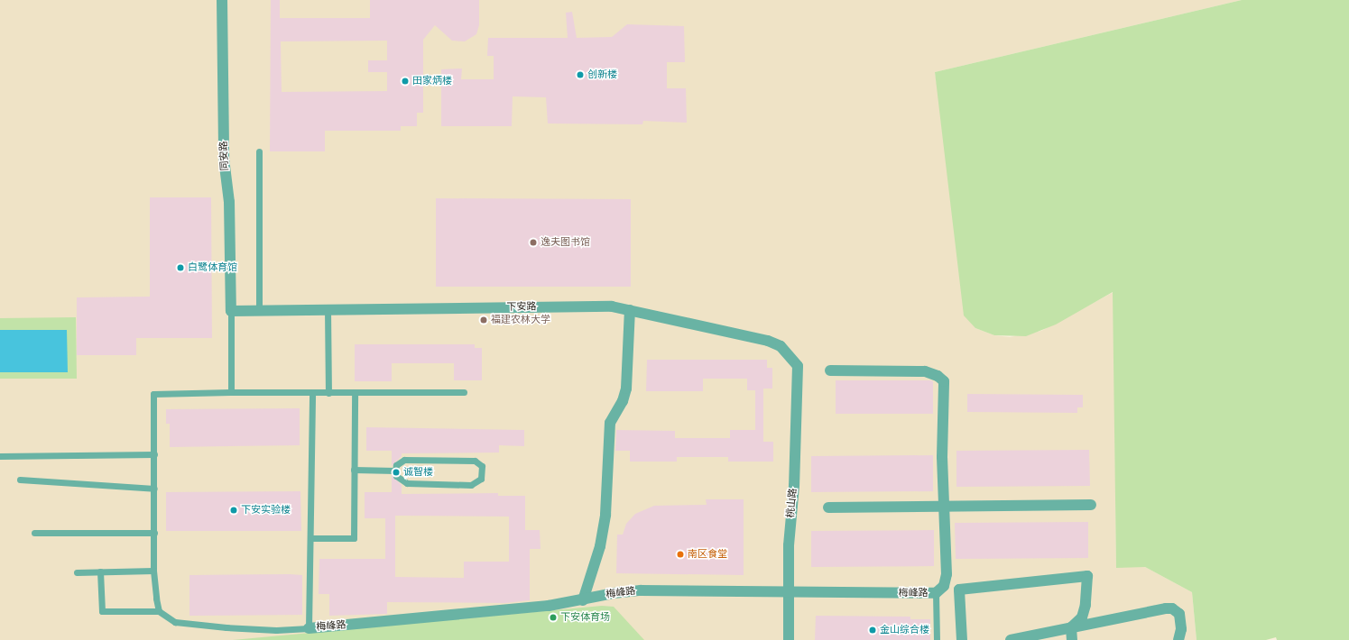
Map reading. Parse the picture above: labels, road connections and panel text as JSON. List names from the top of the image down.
{
  "streets": {
    "street": [
      "同安路",
      "下安路",
      "桃山路",
      "梅峰路"
    ]
  },
  "crossings": [
    ["同安路", "下安路"],
    ["下安路", "桃山路"],
    ["桃山路", "梅峰路"]
  ],
  "places": [
    "创新楼",
    "田家炳楼",
    "逸夫图书馆",
    "白鹭体育馆",
    "福建农林大学",
    "诚智楼",
    "下安实验楼",
    "南区食堂",
    "下安体育场",
    "金山综合楼"
  ]
}
